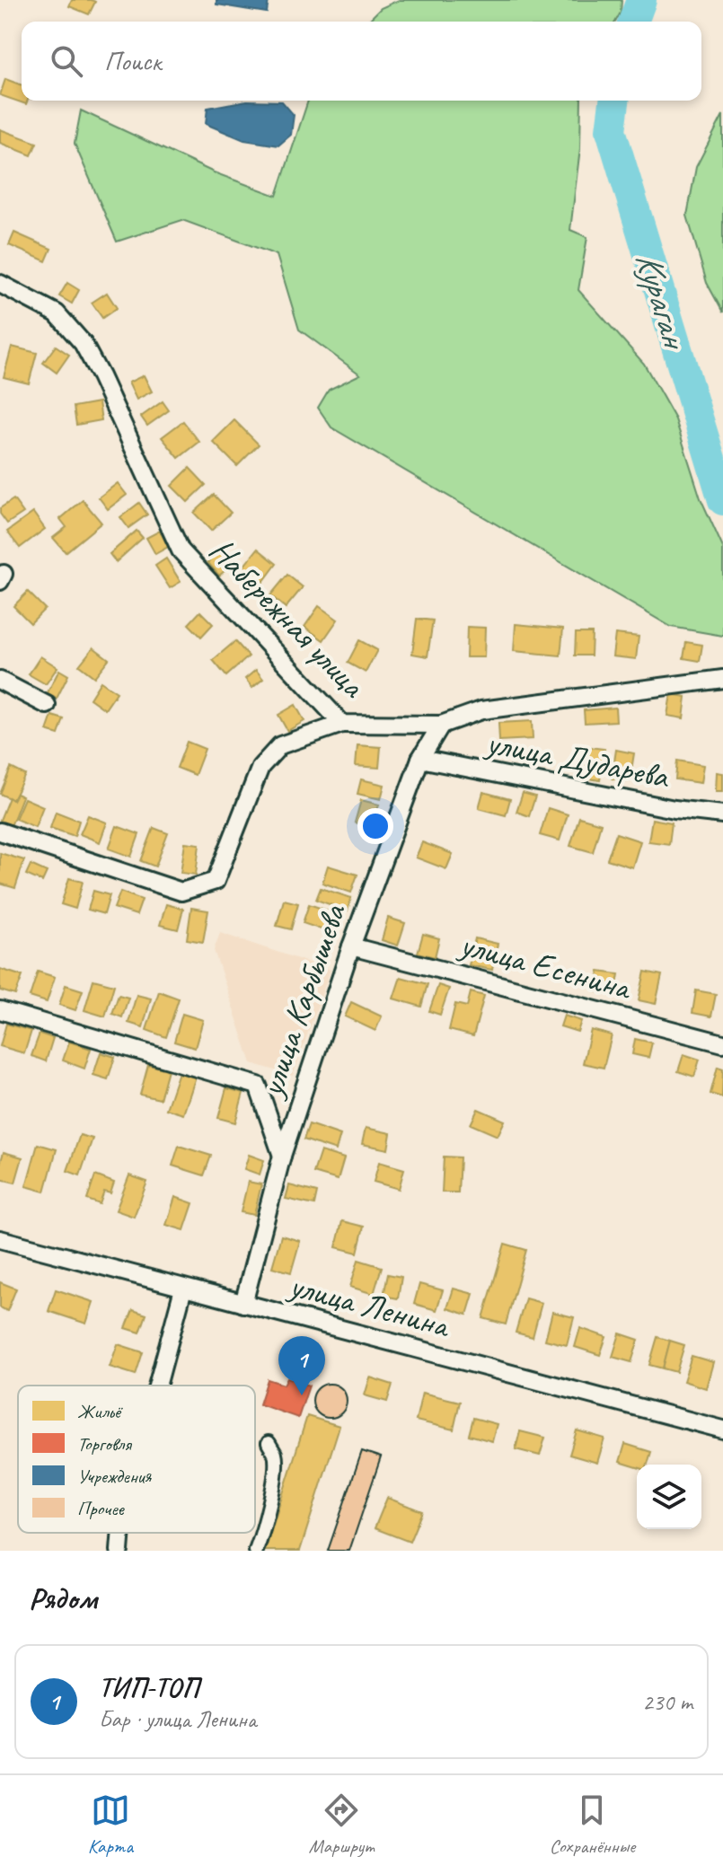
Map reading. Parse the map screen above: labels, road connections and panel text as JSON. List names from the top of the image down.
{
  "streets": {
    "street": [
      "Набережная улица",
      "улица Дударева",
      "улица Есенина",
      "улица Карбышева",
      "улица Ленина"
    ]
  },
  "crossings": [
    ["Набережная улица", "улица Карбышева"],
    ["улица Дударева", "улица Карбышева"],
    ["улица Есенина", "улица Карбышева"],
    ["улица Карбышева", "улица Ленина"]
  ],
  "water": ["Кураган"],
  "legend": [
    "Жильё",
    "Торговля",
    "Учреждения",
    "Прочее"
  ],
  "page": {
    "search": "Поиск",
    "pins": "1",
    "heading": "Рядом",
    "list": [
      {
        "mark": "1",
        "name": "ТИП-ТОП",
        "note": "Бар · улица Ленина",
        "value": "230 m"
      }
    ],
    "nav": ["Карта", "Маршрут", "Сохранённые"]
  }
}
